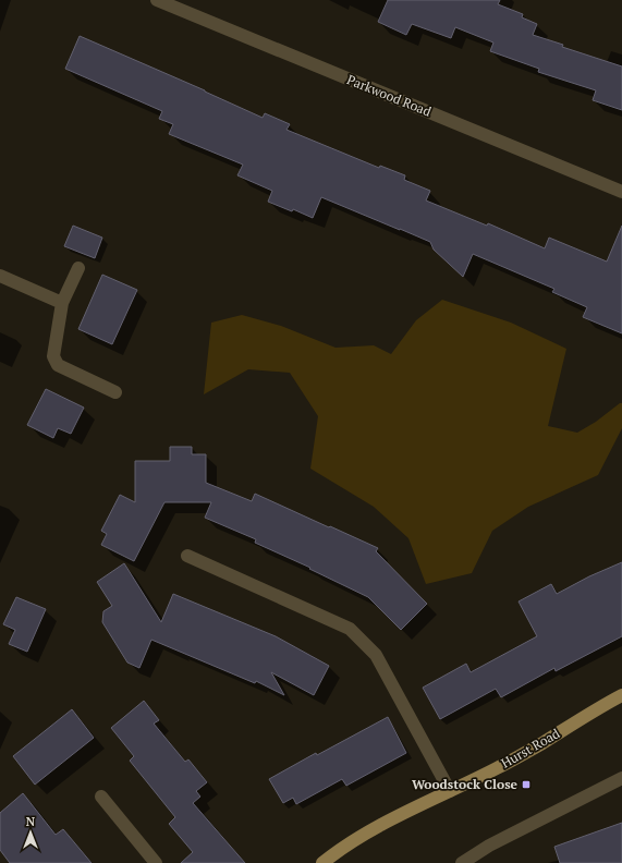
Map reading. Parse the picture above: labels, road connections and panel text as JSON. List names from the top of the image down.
{
  "streets": {
    "main road": ["Hurst Road"],
    "street": ["Parkwood Road"]
  },
  "places": {
    "transit": ["Woodstock Close"]
  },
  "north": "top"
}
